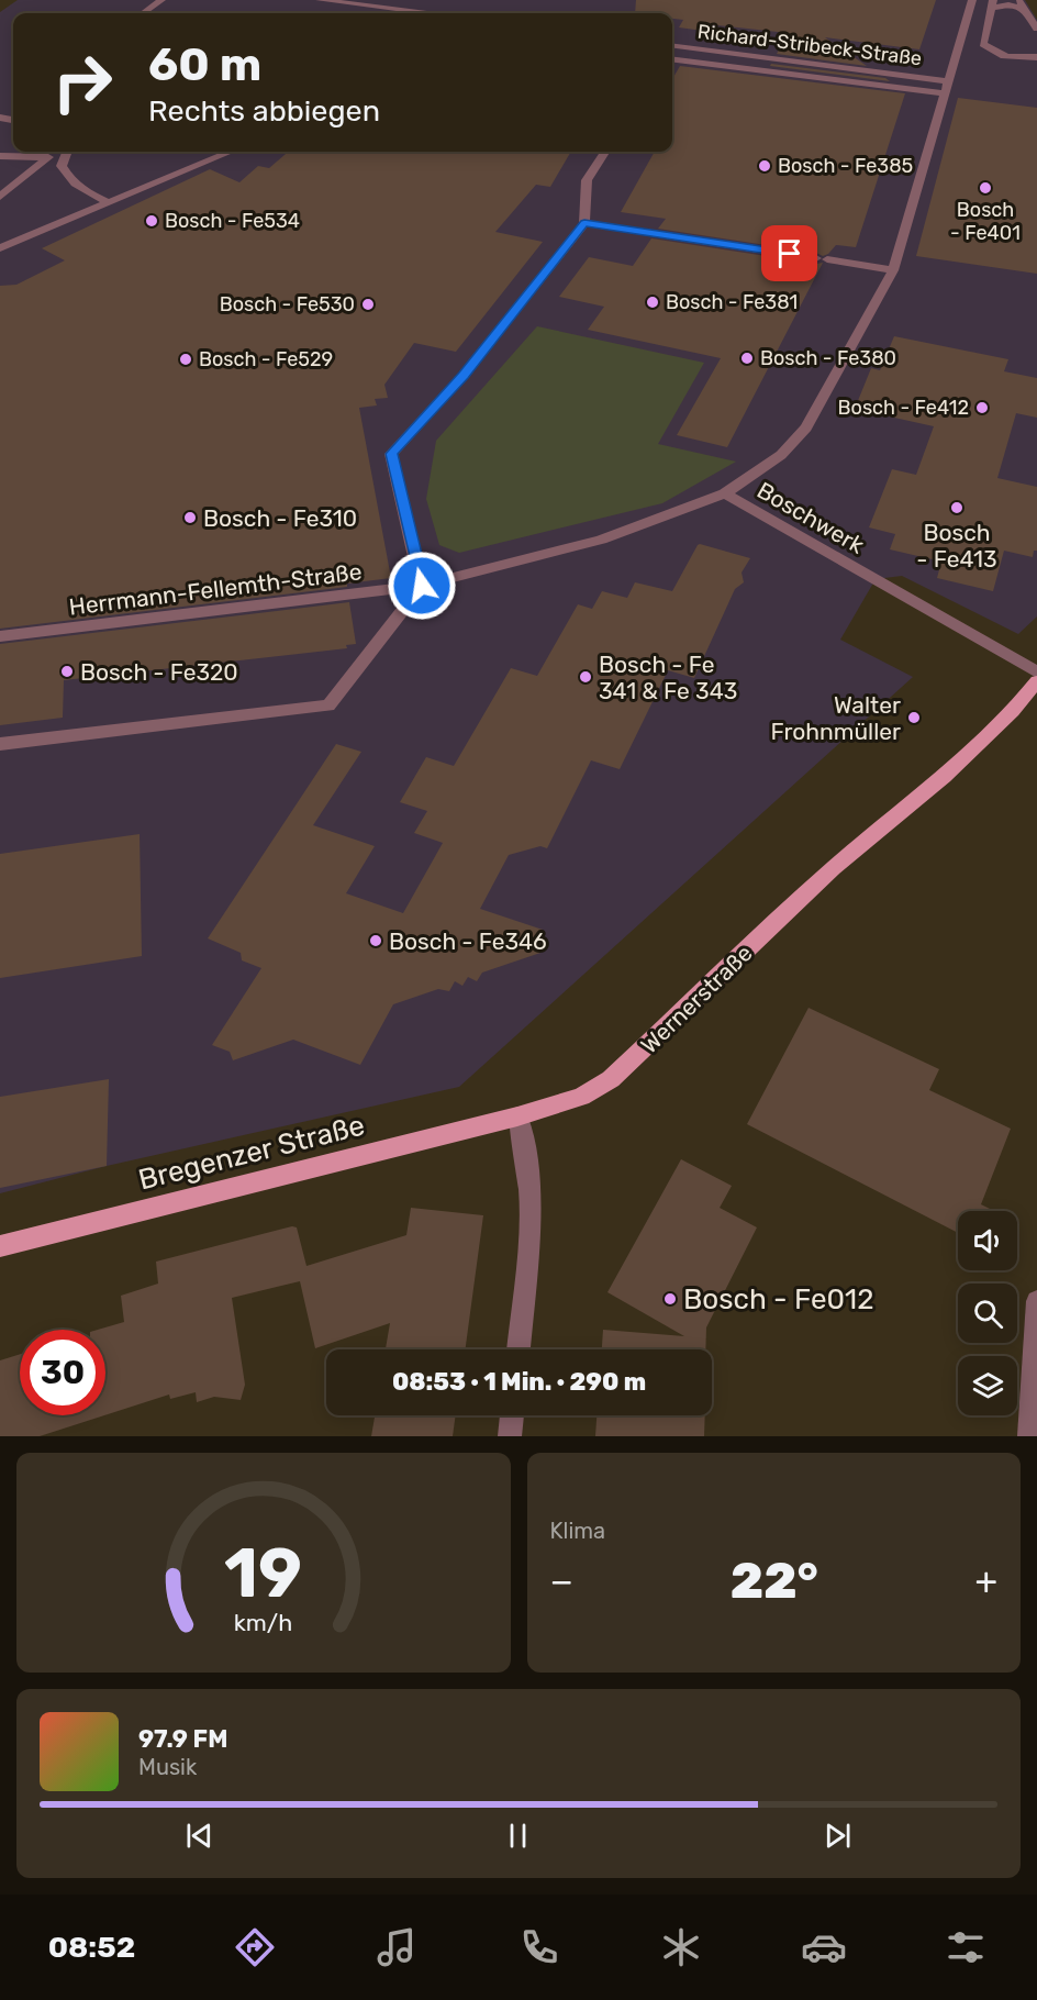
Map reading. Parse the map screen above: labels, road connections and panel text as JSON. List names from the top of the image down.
{
  "streets": {
    "main road": ["Wernerstraße", "Bregenzer Straße"],
    "street": ["Richard-Stribeck-Straße", "Boschwerk", "Herrmann-Fellemth-Straße"]
  },
  "crossings": [
    ["Richard-Stribeck-Straße", "Herrmann-Fellemth-Straße"],
    ["Boschwerk", "Herrmann-Fellemth-Straße"],
    ["Wernerstraße", "Bregenzer Straße"]
  ],
  "places": [
    "Bosch - Fe385",
    "Bosch - Fe401",
    "Bosch - Fe534",
    "Bosch - Fe381",
    "Bosch - Fe530",
    "Bosch - Fe380",
    "Bosch - Fe529",
    "Bosch - Fe412",
    "Bosch - Fe413",
    "Bosch - Fe310",
    "Bosch - Fe320",
    "Bosch - Fe 341 & Fe 343",
    "Walter Frohnmüller",
    "Bosch - Fe346",
    "Bosch - Fe012"
  ],
  "page": {
    "turn": ["60 m", "Rechts abbiegen"],
    "limit": "30",
    "trip": "08:53 · 1 Min. · 290 m",
    "tile": "Klima",
    "heat": ["−", "22°", "+"],
    "song": ["97.9 FM", "Musik"],
    "tabs": "08:52",
    "gauge": ["19", "km/h"]
  }
}
